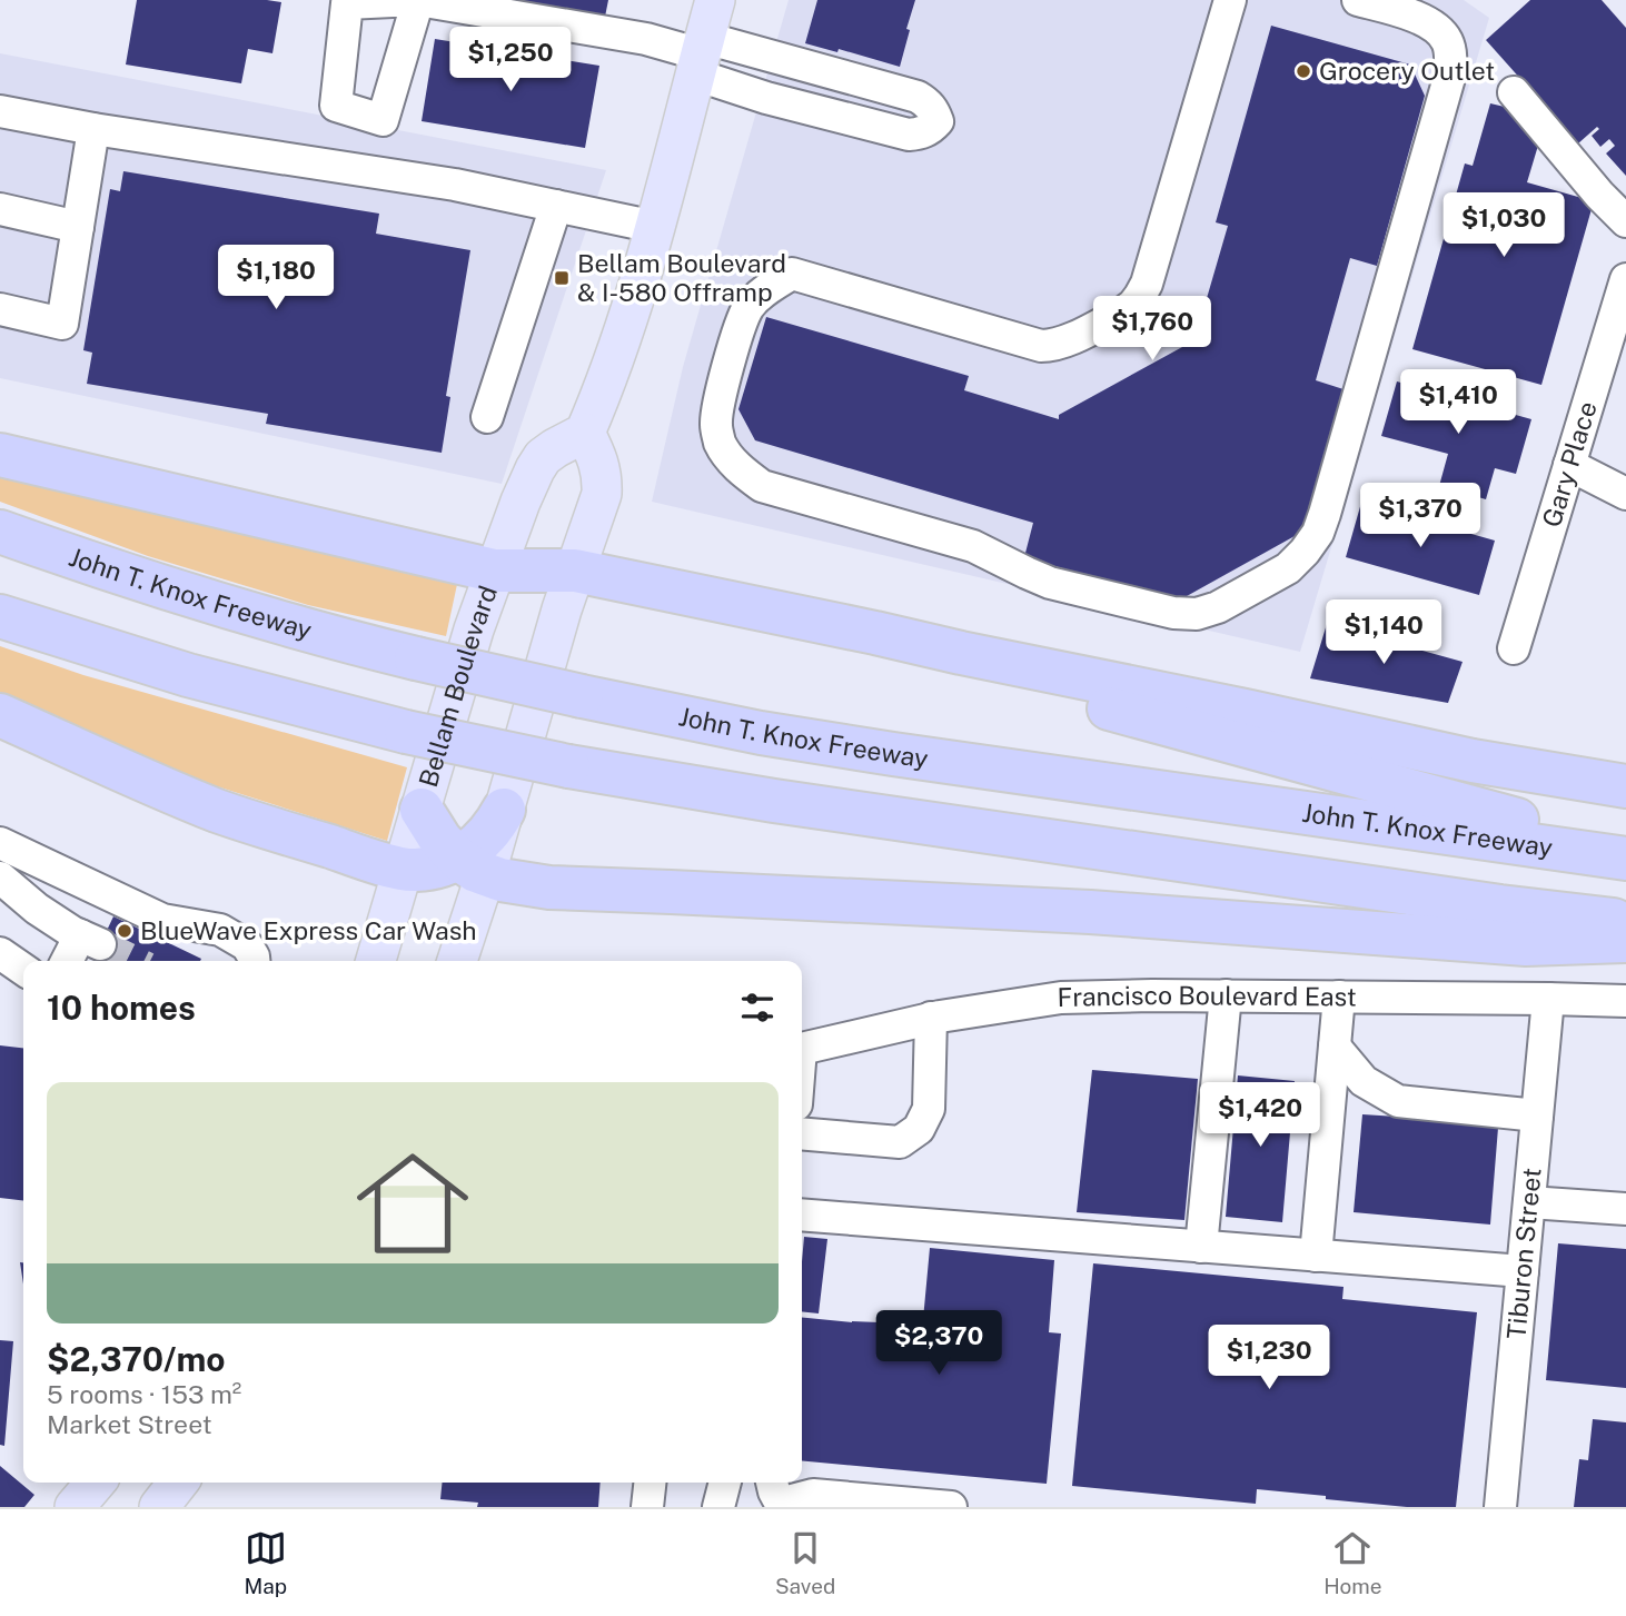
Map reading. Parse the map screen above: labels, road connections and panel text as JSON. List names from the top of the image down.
{
  "streets": {
    "highway": ["John T. Knox Freeway"],
    "main road": ["Bellam Boulevard"],
    "street": ["Gary Place", "Francisco Boulevard East", "Tiburon Street"]
  },
  "crossings": [
    ["Francisco Boulevard East", "Tiburon Street"]
  ],
  "places": {
    "other": ["Grocery Outlet", "BlueWave Express Car Wash"],
    "transit": ["Bellam Boulevard & I-580 Offramp"]
  },
  "page": {
    "price": [
      "$1,250",
      "$1,030",
      "$1,180",
      "$1,760",
      "$1,410",
      "$1,370",
      "$1,140",
      "$1,420",
      "$2,370",
      "$1,230"
    ],
    "heading": "10 homes",
    "list": [
      {
        "name": "$2,370/mo",
        "note": "5 rooms · 153 m² · Market Street"
      }
    ],
    "tabs": ["Map", "Saved", "Home"]
  }
}
